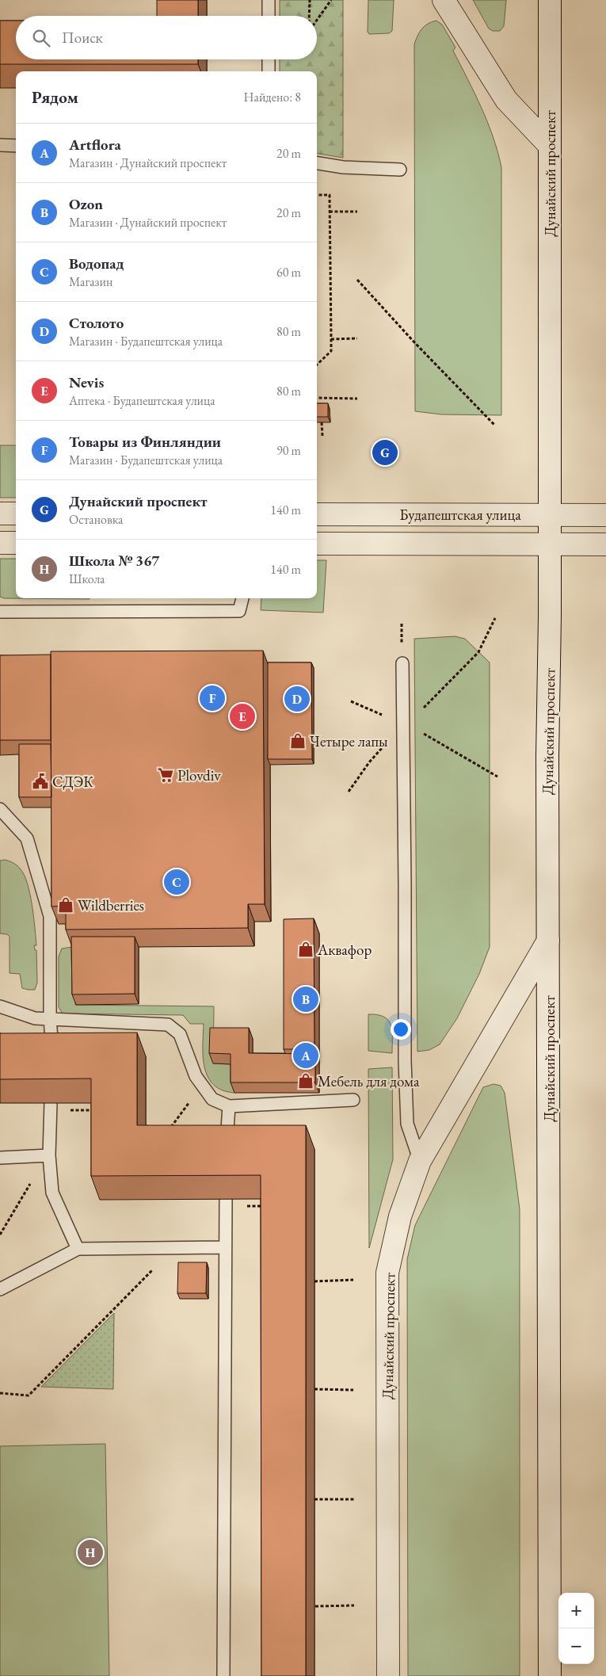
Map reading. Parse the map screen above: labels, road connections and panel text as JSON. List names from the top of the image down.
{
  "streets": {
    "main road": ["Дунайский проспект", "Будапештская улица"]
  },
  "crossings": [
    ["Дунайский проспект", "Будапештская улица"]
  ],
  "places": {
    "shop": [
      "Четыре лапы",
      "Wildberries",
      "Аквафор",
      "Мебель для дома"
    ],
    "supermarket": ["Plovdiv"],
    "public building": ["СДЭК"]
  },
  "page": {
    "search": "Поиск",
    "heading": ["Рядом", "Найдено: 8"],
    "list": [
      {
        "mark": "A",
        "name": "Artflora",
        "note": "Магазин · Дунайский проспект",
        "value": "20 m"
      },
      {
        "mark": "B",
        "name": "Ozon",
        "note": "Магазин · Дунайский проспект",
        "value": "20 m"
      },
      {
        "mark": "C",
        "name": "Водопад",
        "note": "Магазин",
        "value": "60 m"
      },
      {
        "mark": "D",
        "name": "Столото",
        "note": "Магазин · Будапештская улица",
        "value": "80 m"
      },
      {
        "mark": "E",
        "name": "Nevis",
        "note": "Аптека · Будапештская улица",
        "value": "80 m"
      },
      {
        "mark": "F",
        "name": "Товары из Финляндии",
        "note": "Магазин · Будапештская улица",
        "value": "90 m"
      },
      {
        "mark": "G",
        "name": "Дунайский проспект",
        "note": "Остановка",
        "value": "140 m"
      },
      {
        "mark": "H",
        "name": "Школа № 367",
        "note": "Школа",
        "value": "140 m"
      }
    ],
    "pins": [
      "G",
      "F",
      "D",
      "E",
      "C",
      "B",
      "A",
      "H"
    ],
    "map_buttons": ["+", "−"]
  }
}
